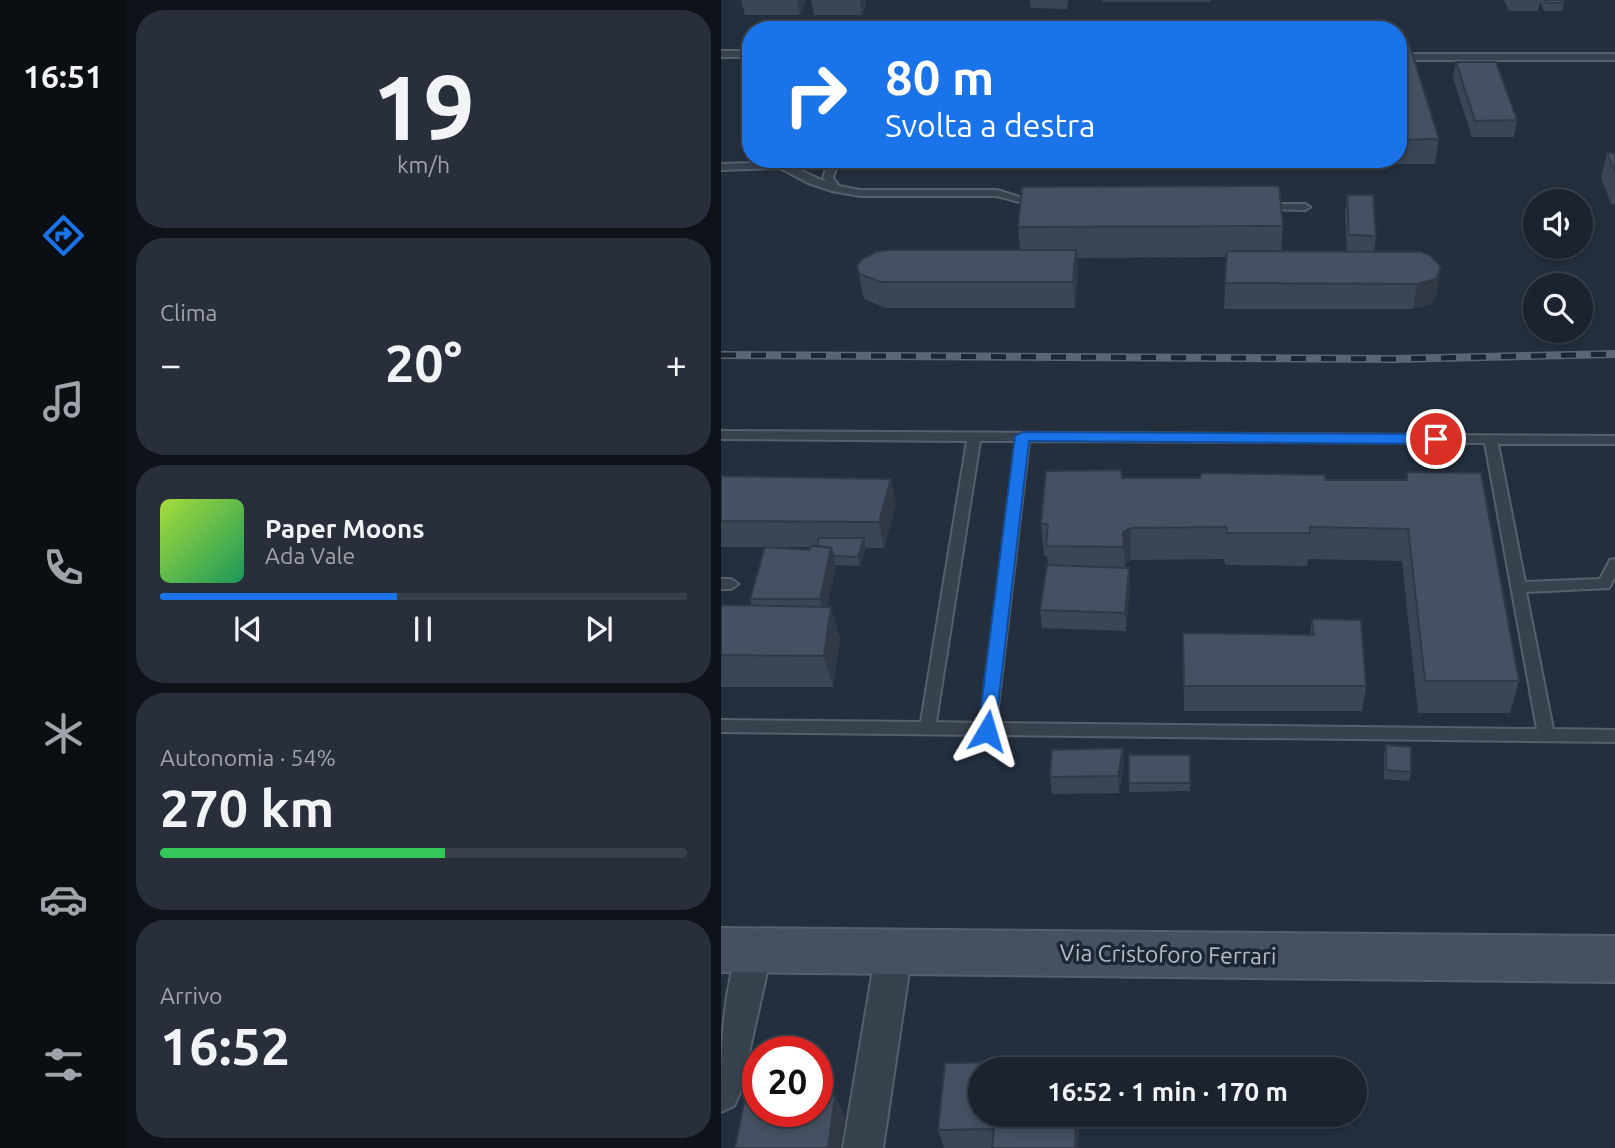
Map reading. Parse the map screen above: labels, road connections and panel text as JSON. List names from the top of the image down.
{
  "streets": {
    "main road": ["Via Cristoforo Ferrari"]
  },
  "page": {
    "tabs": "16:51",
    "tile": [
      ["19", "km/h"],
      "Clima",
      ["Autonomia · 54%", "270 km"],
      ["Arrivo", "16:52"]
    ],
    "turn": ["80 m", "Svolta a destra"],
    "heat": ["−", "20°", "+"],
    "song": ["Paper Moons", "Ada Vale"],
    "limit": "20",
    "trip": "16:52 · 1 min · 170 m"
  }
}
